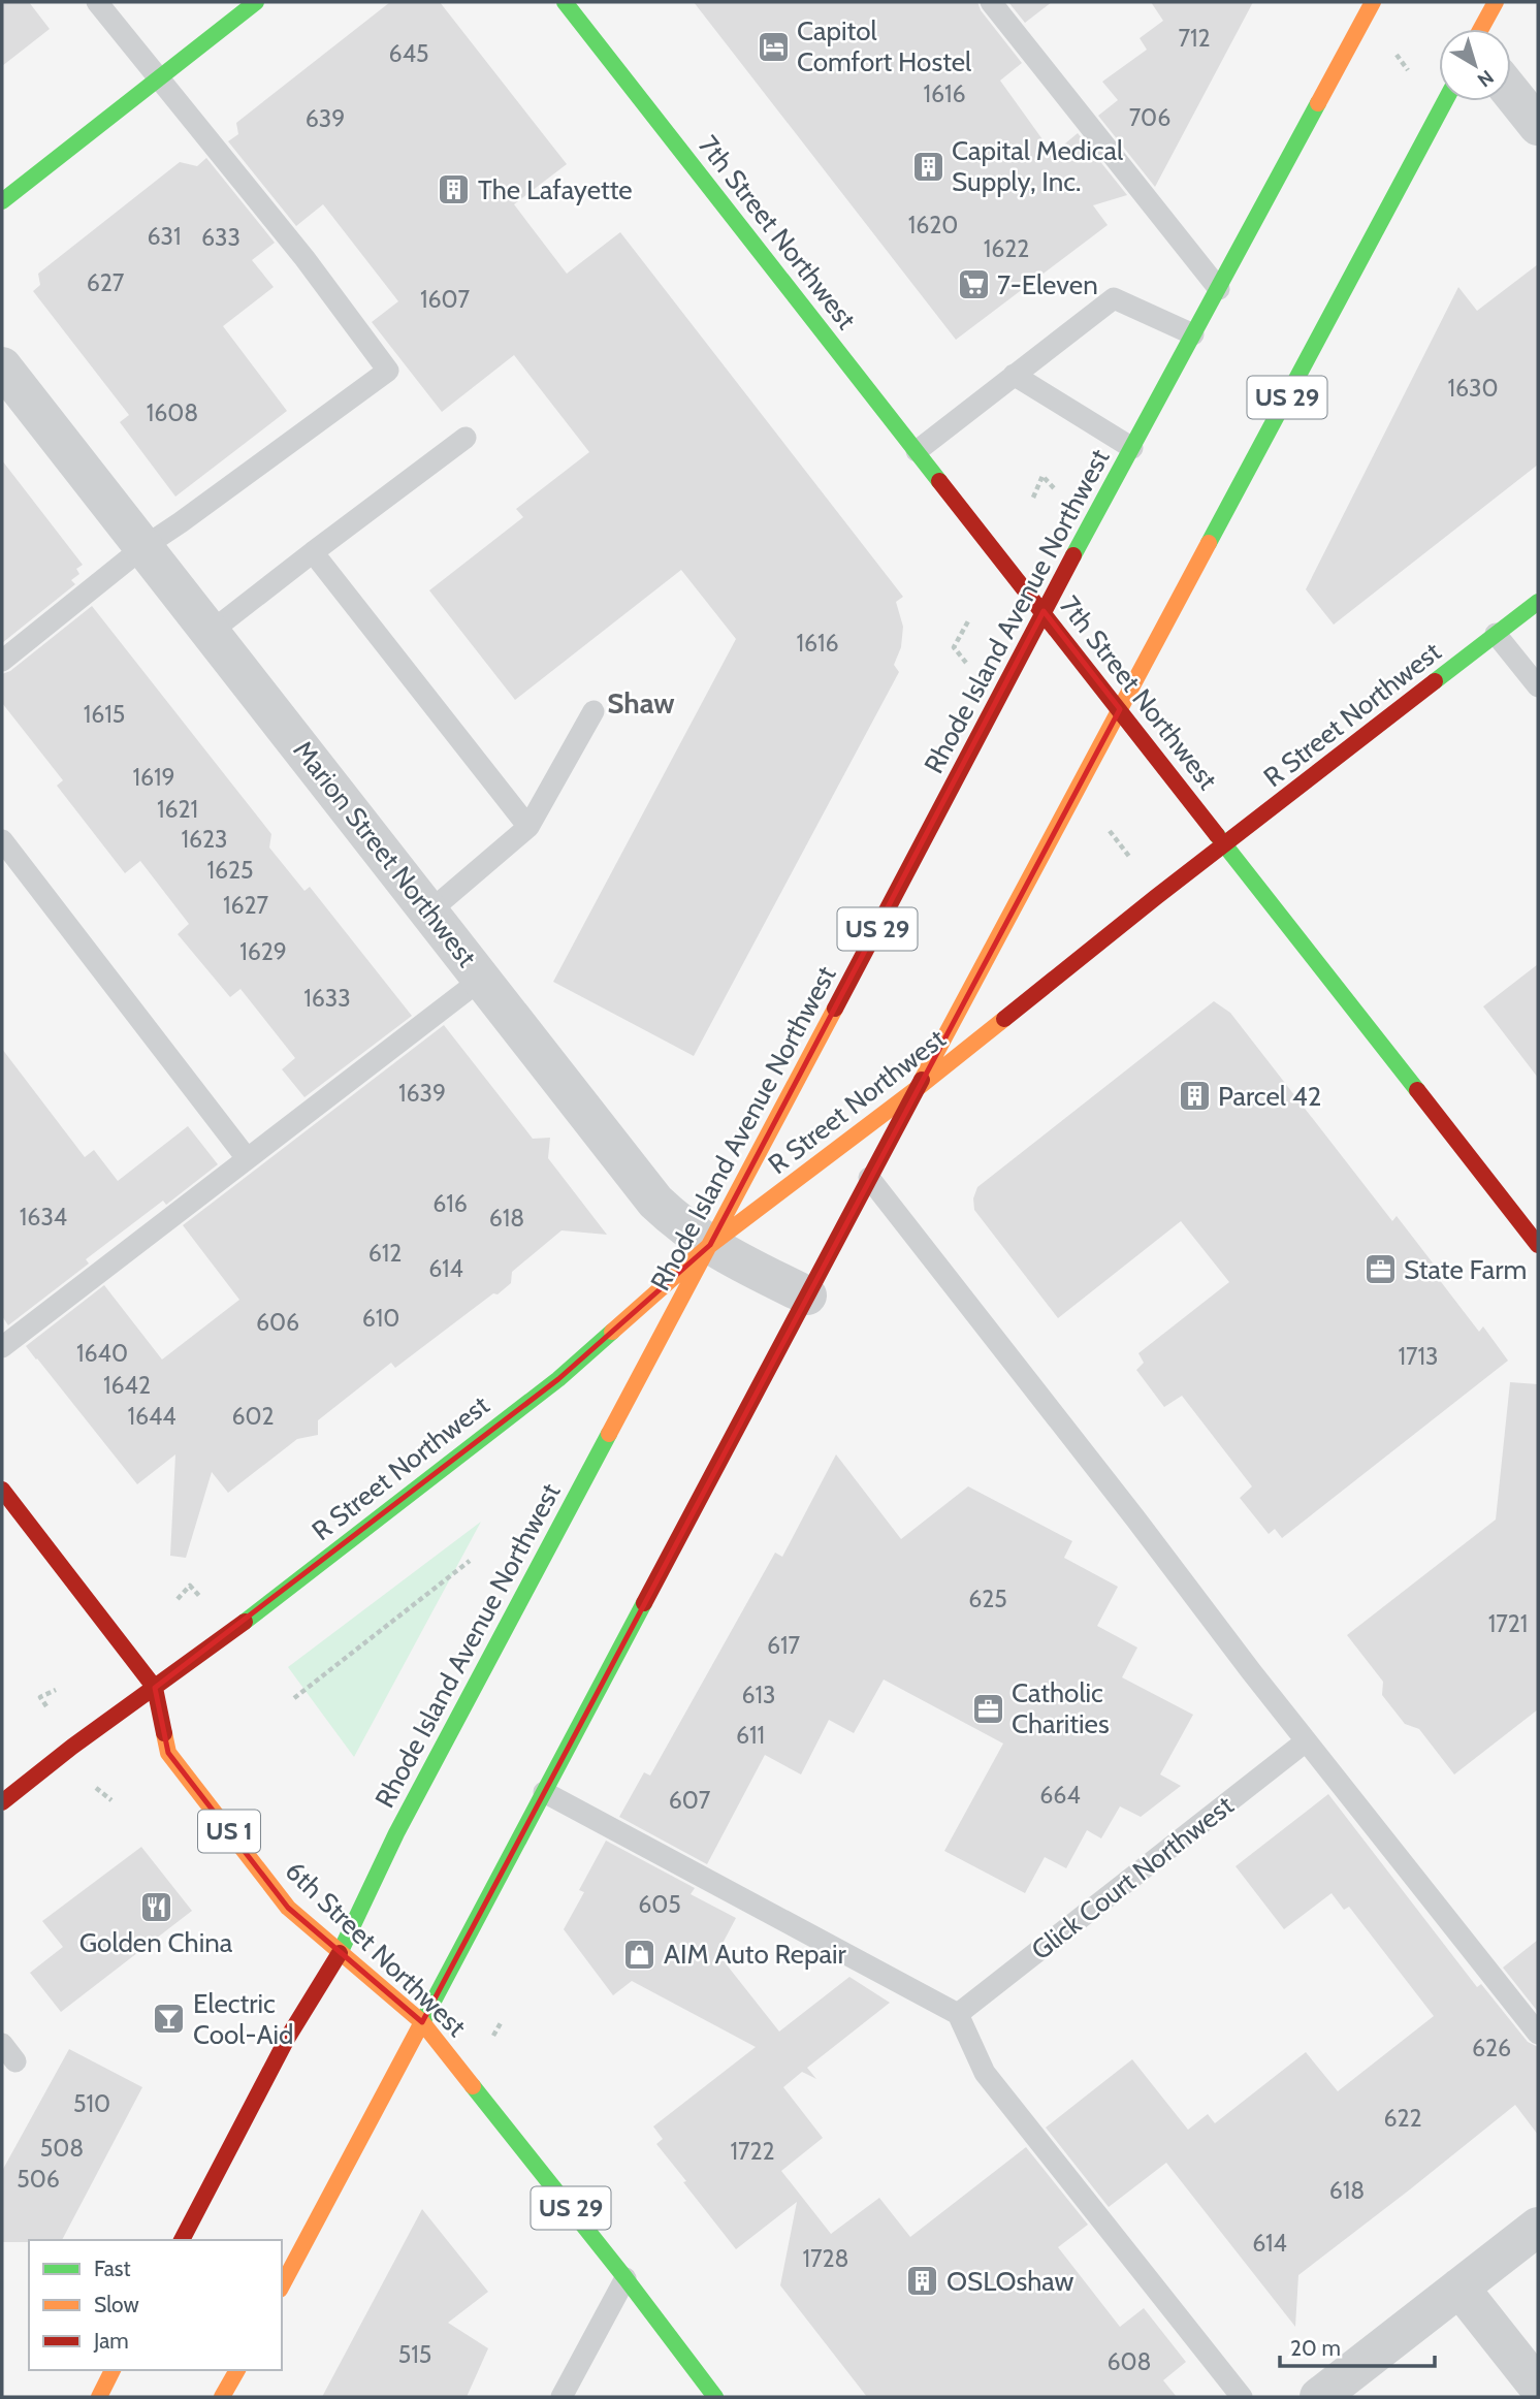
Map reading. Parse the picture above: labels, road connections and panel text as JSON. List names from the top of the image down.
{
  "streets": {
    "main road": [
      "7th Street Northwest",
      "US 29",
      "Rhode Island Avenue Northwest",
      "R Street Northwest",
      "US 1",
      "6th Street Northwest"
    ],
    "street": ["Marion Street Northwest"],
    "lane": ["Glick Court Northwest"]
  },
  "crossings": [
    ["7th Street Northwest", "US 29"],
    ["7th Street Northwest", "Rhode Island Avenue Northwest"],
    ["7th Street Northwest", "R Street Northwest"],
    ["Rhode Island Avenue Northwest", "R Street Northwest"],
    ["Rhode Island Avenue Northwest", "Marion Street Northwest"],
    ["Rhode Island Avenue Northwest", "6th Street Northwest"],
    ["R Street Northwest", "Marion Street Northwest"],
    ["R Street Northwest", "6th Street Northwest"]
  ],
  "districts": ["Shaw"],
  "places": {
    "hotel": ["Capitol Comfort Hostel"],
    "building": [
      "Capital Medical Supply, Inc.",
      "The Lafayette",
      "Parcel 42",
      "OSLOshaw"
    ],
    "supermarket": ["7-Eleven"],
    "office": ["State Farm", "Catholic Charities"],
    "restaurant": ["Golden China"],
    "shop": ["AIM Auto Repair"],
    "bar": ["Electric Cool-Aid"]
  },
  "house_numbers": [
    "712",
    "645",
    "1616",
    "706",
    "639",
    "1620",
    "631",
    "633",
    "1622",
    "627",
    "1607",
    "1630",
    "1608",
    "1616",
    "1615",
    "1619",
    "1621",
    "1623",
    "1625",
    "1627",
    "1629",
    "1633",
    "1639",
    "616",
    "1634",
    "618",
    "612",
    "614",
    "610",
    "606",
    "1640",
    "1713",
    "1642",
    "1644",
    "602",
    "625",
    "1721",
    "617",
    "613",
    "611",
    "664",
    "607",
    "605",
    "626",
    "510",
    "622",
    "508",
    "1722",
    "506",
    "618",
    "614",
    "1728",
    "515",
    "608"
  ],
  "legend": ["Fast", "Slow", "Jam"],
  "scale_bar": "20 m",
  "north": "bottom right"
}
